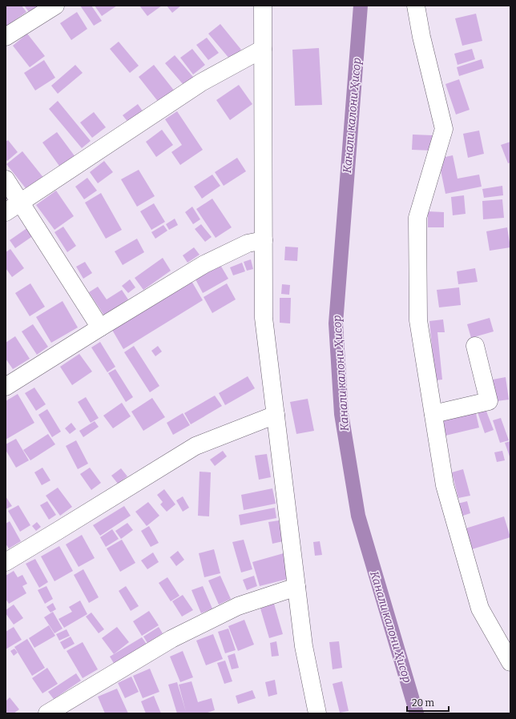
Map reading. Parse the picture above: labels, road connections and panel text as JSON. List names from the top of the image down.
{
  "water": ["Канали калони Ҳисор"],
  "scale_bar": "20 m"
}
